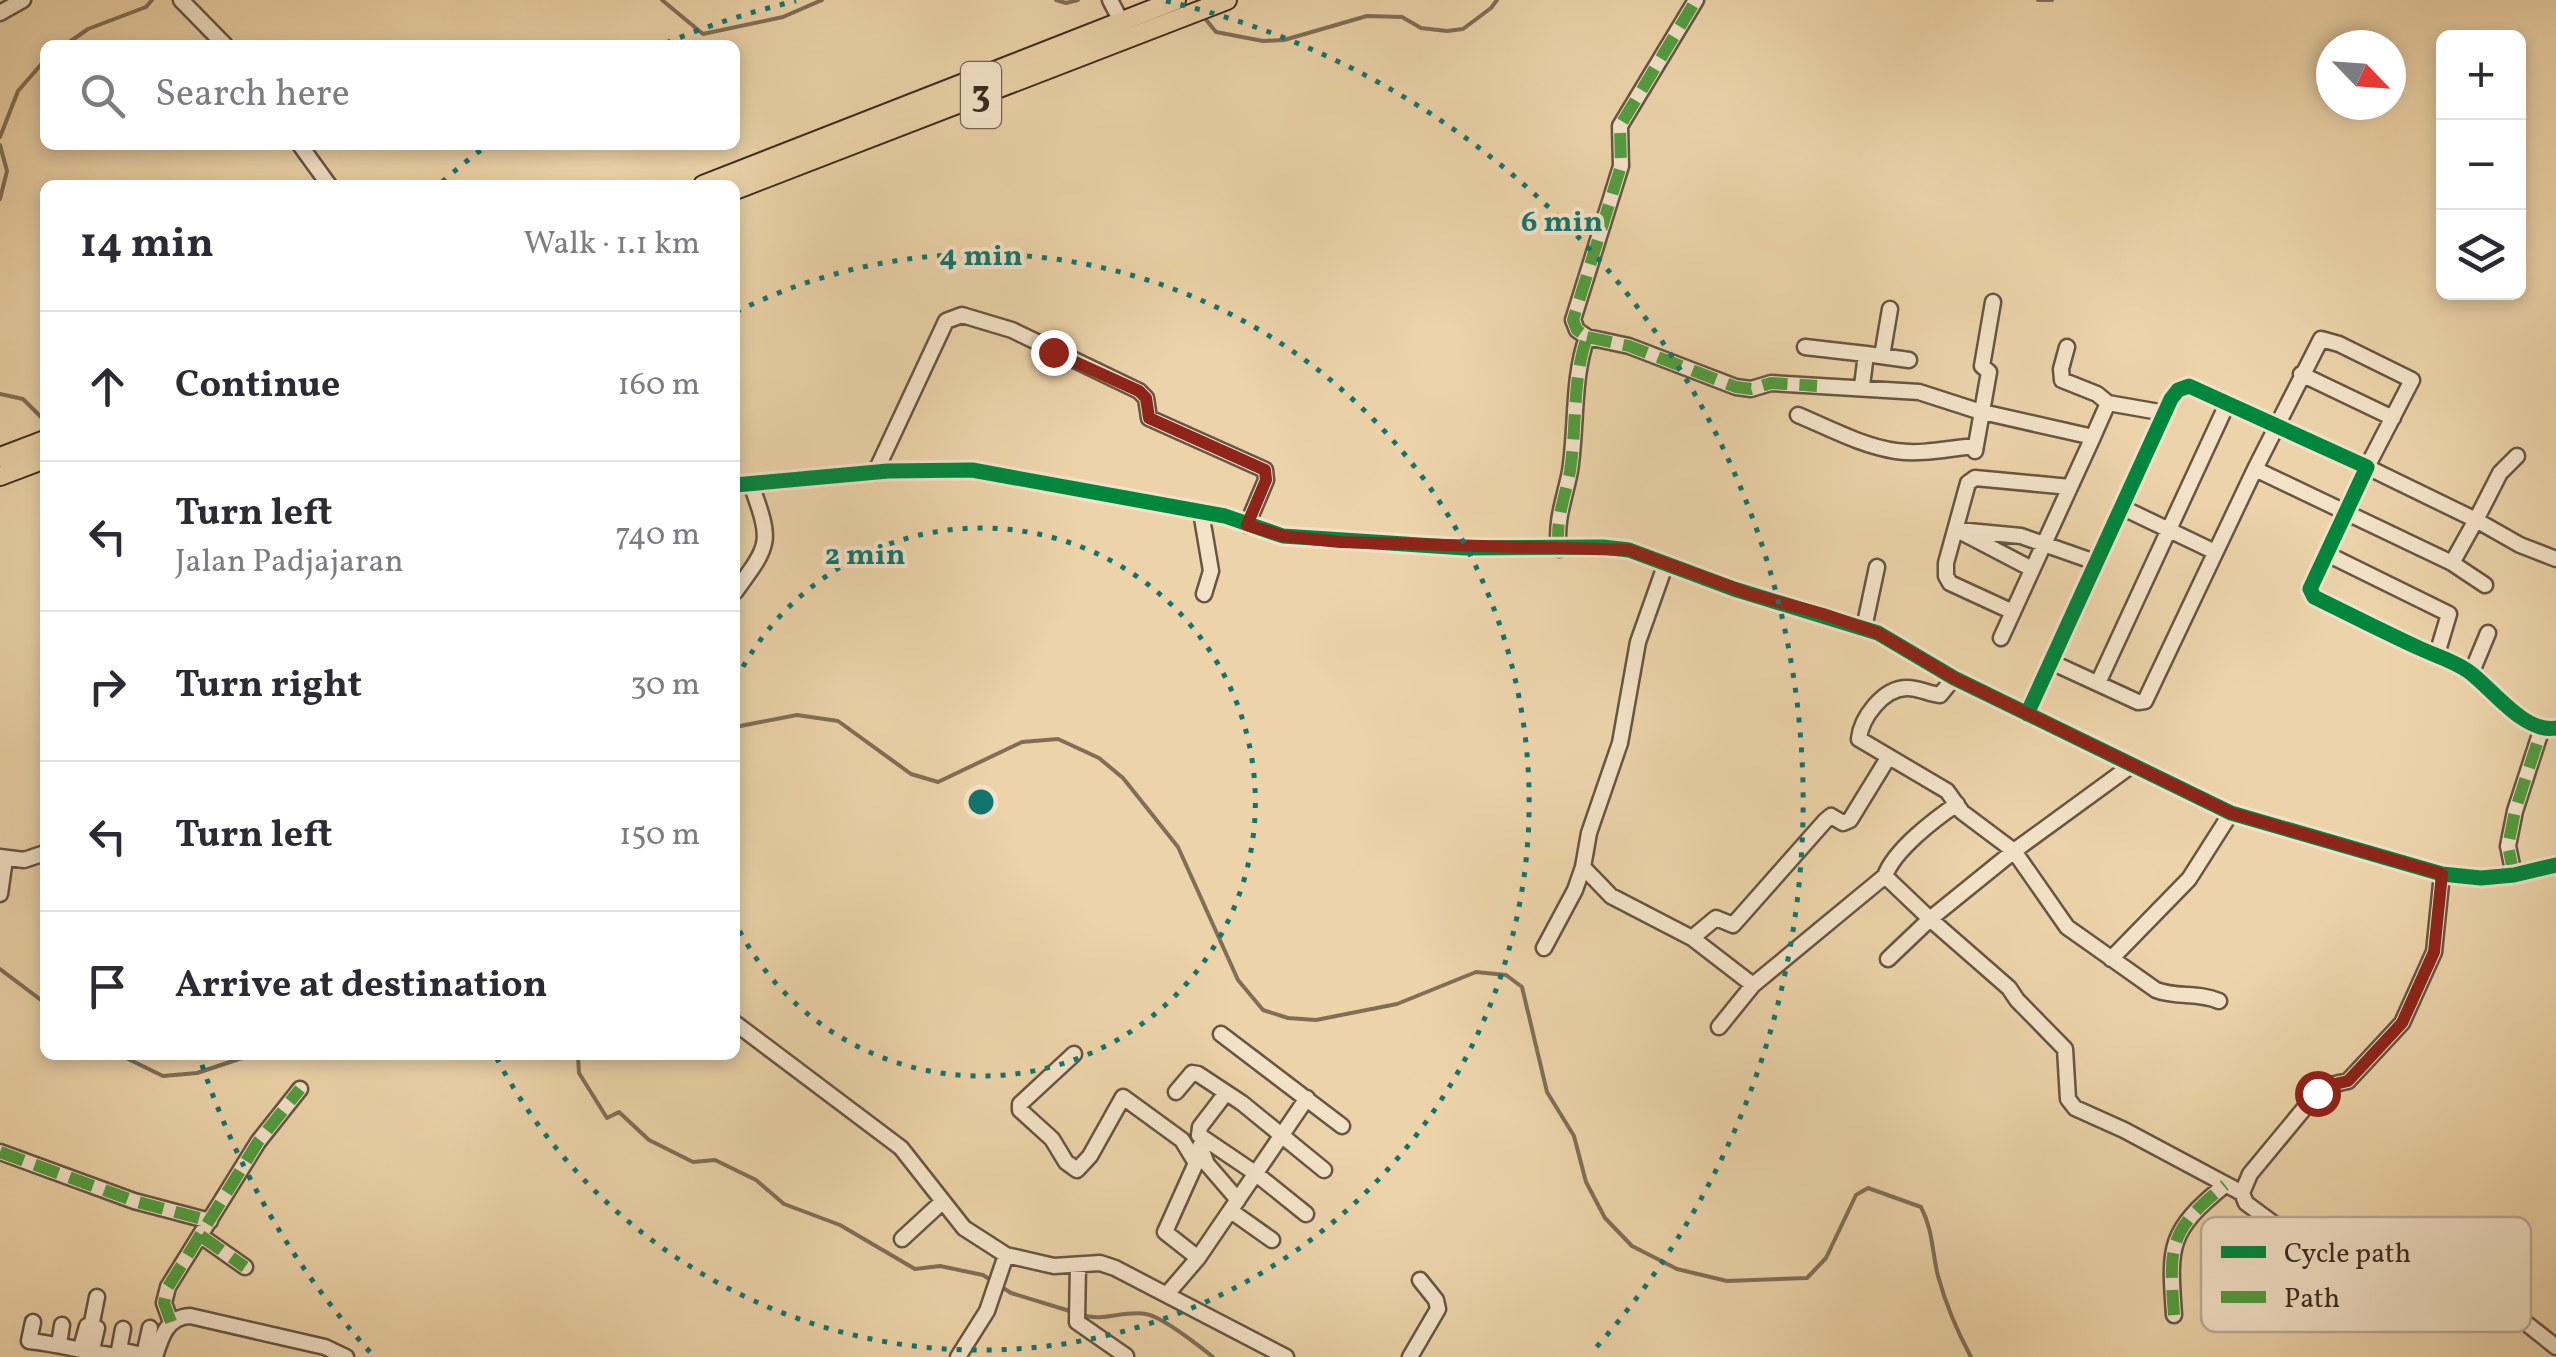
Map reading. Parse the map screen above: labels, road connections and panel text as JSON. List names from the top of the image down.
{
  "streets": {
    "main road": ["3"]
  },
  "legend": ["Cycle path", "Path"],
  "north": "bottom right",
  "page": {
    "map_buttons": ["+", "−"],
    "search": "Search here",
    "heading": ["14 min", "Walk · 1.1 km"],
    "list": [
      ["Continue", "160 m"],
      ["Turn left", "Jalan Padjajaran", "740 m"],
      ["Turn right", "30 m"],
      ["Turn left", "150 m"],
      "Arrive at destination"
    ]
  },
  "rings": ["6 min", "4 min", "2 min"]
}
